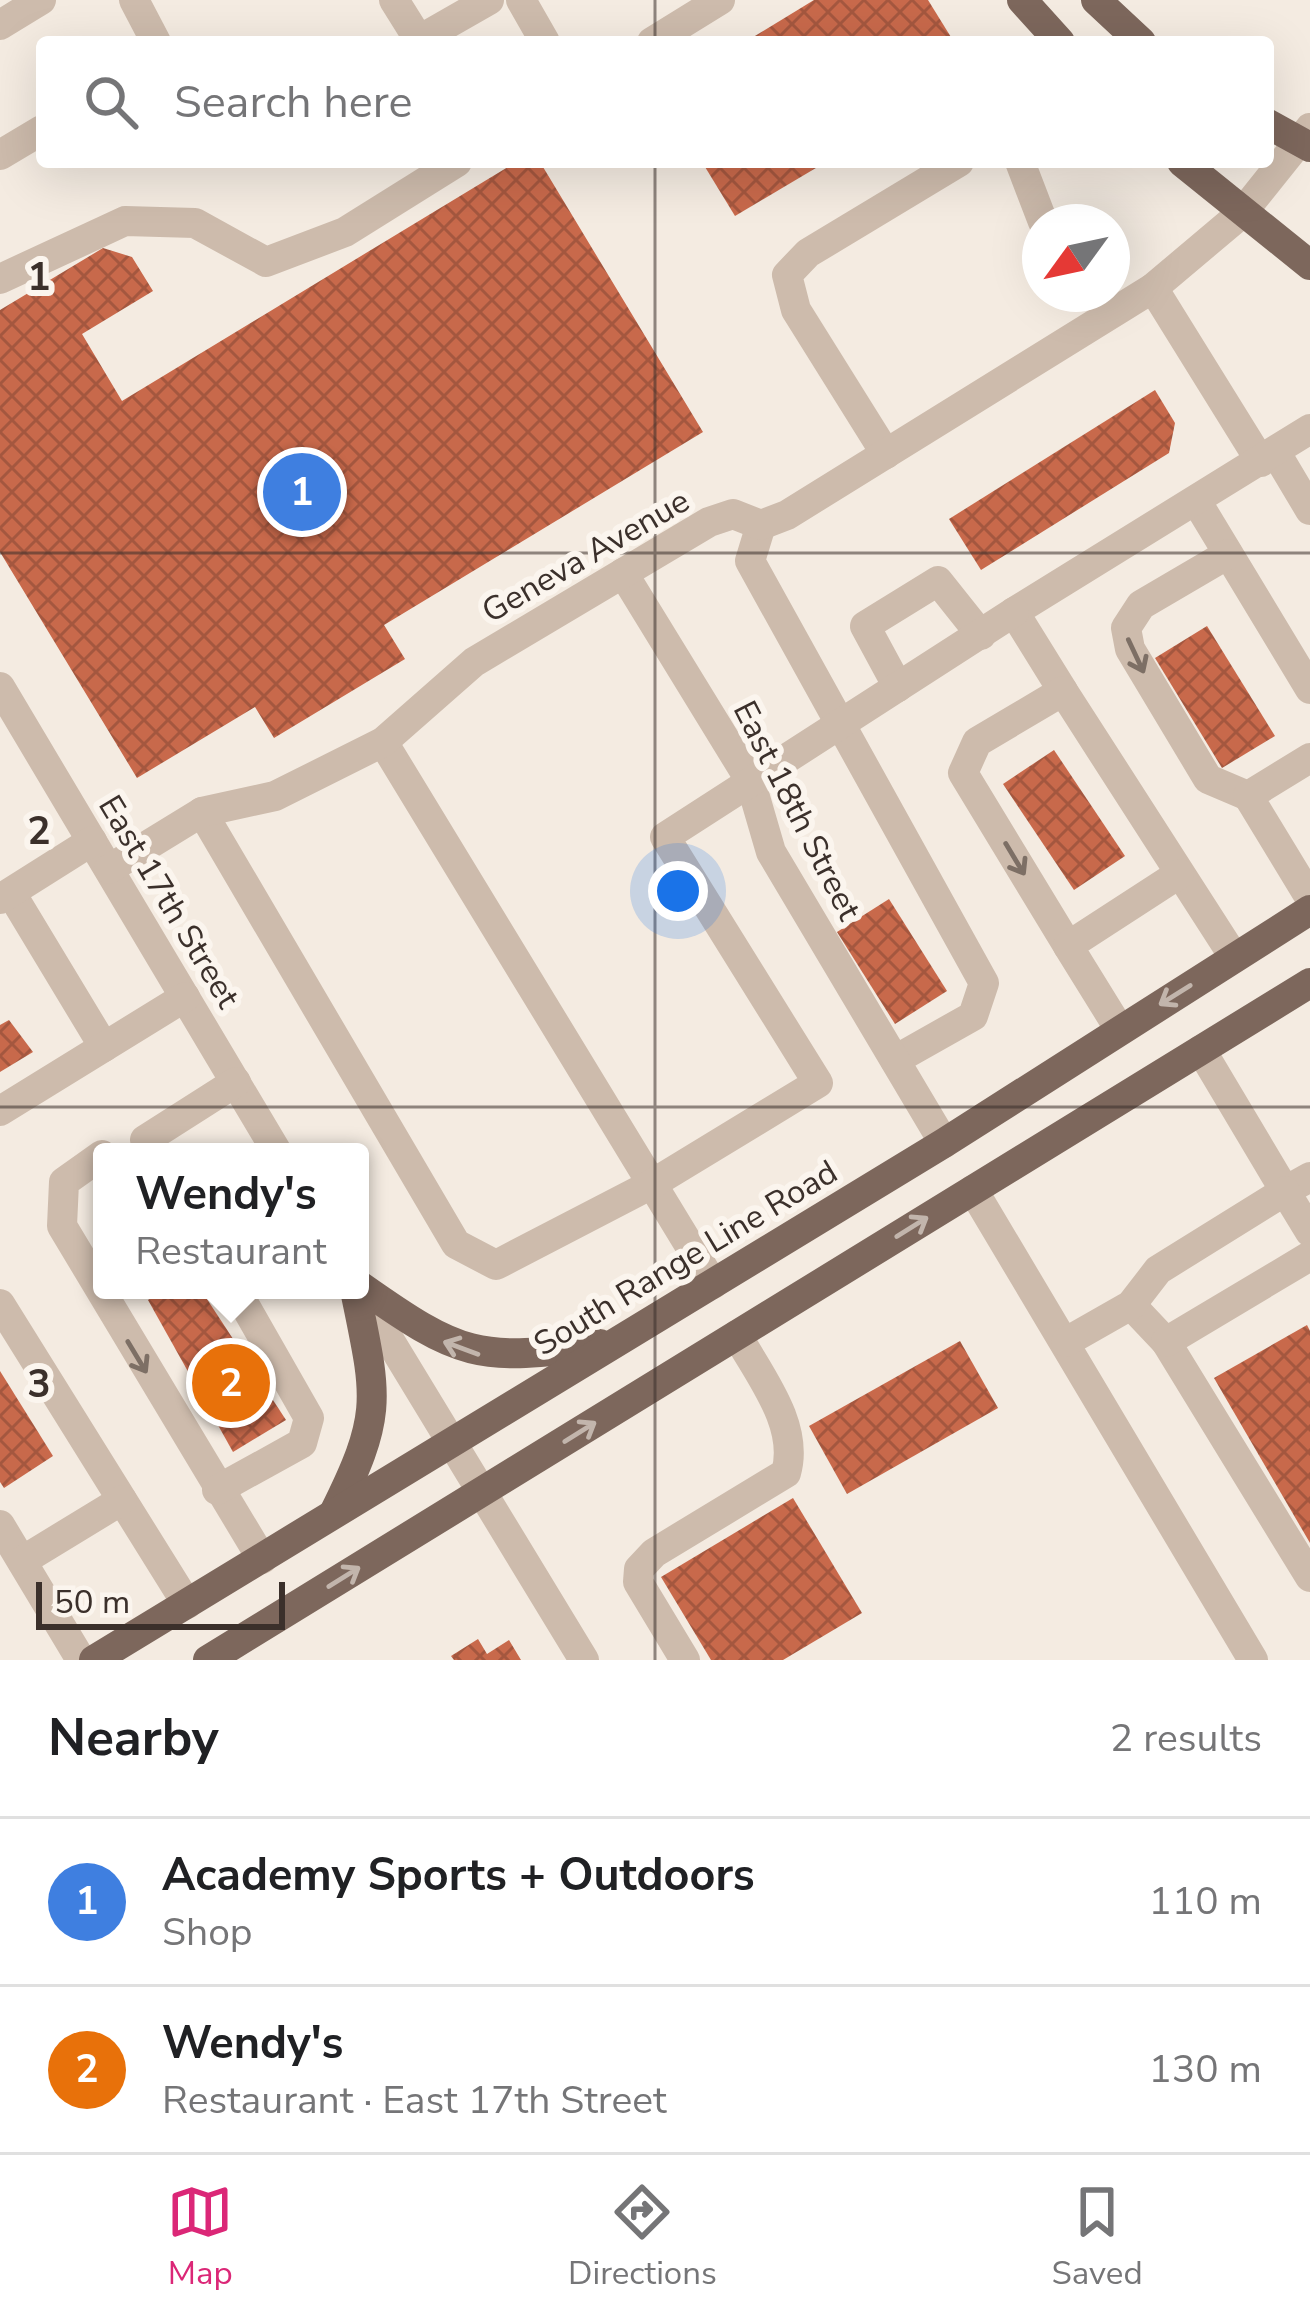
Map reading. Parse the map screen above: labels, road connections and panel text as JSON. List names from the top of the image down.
{
  "streets": {
    "main road": ["South Range Line Road"],
    "street": ["Geneva Avenue", "East 18th Street", "East 17th Street"]
  },
  "crossings": [
    ["Geneva Avenue", "East 18th Street"],
    ["Geneva Avenue", "East 17th Street"],
    ["East 18th Street", "South Range Line Road"]
  ],
  "scale_bar": "50 m",
  "north": "bottom left",
  "page": {
    "search": "Search here",
    "pins": ["1", "2"],
    "popup": ["Wendy's", "Restaurant"],
    "scale": "50 m",
    "heading": ["Nearby", "2 results"],
    "list": [
      {
        "mark": "1",
        "name": "Academy Sports + Outdoors",
        "note": "Shop",
        "value": "110 m"
      },
      {
        "mark": "2",
        "name": "Wendy's",
        "note": "Restaurant · East 17th Street",
        "value": "130 m"
      }
    ],
    "nav": ["Map", "Directions", "Saved"]
  },
  "grid": {
    "rows": ["1", "2", "3"]
  }
}
